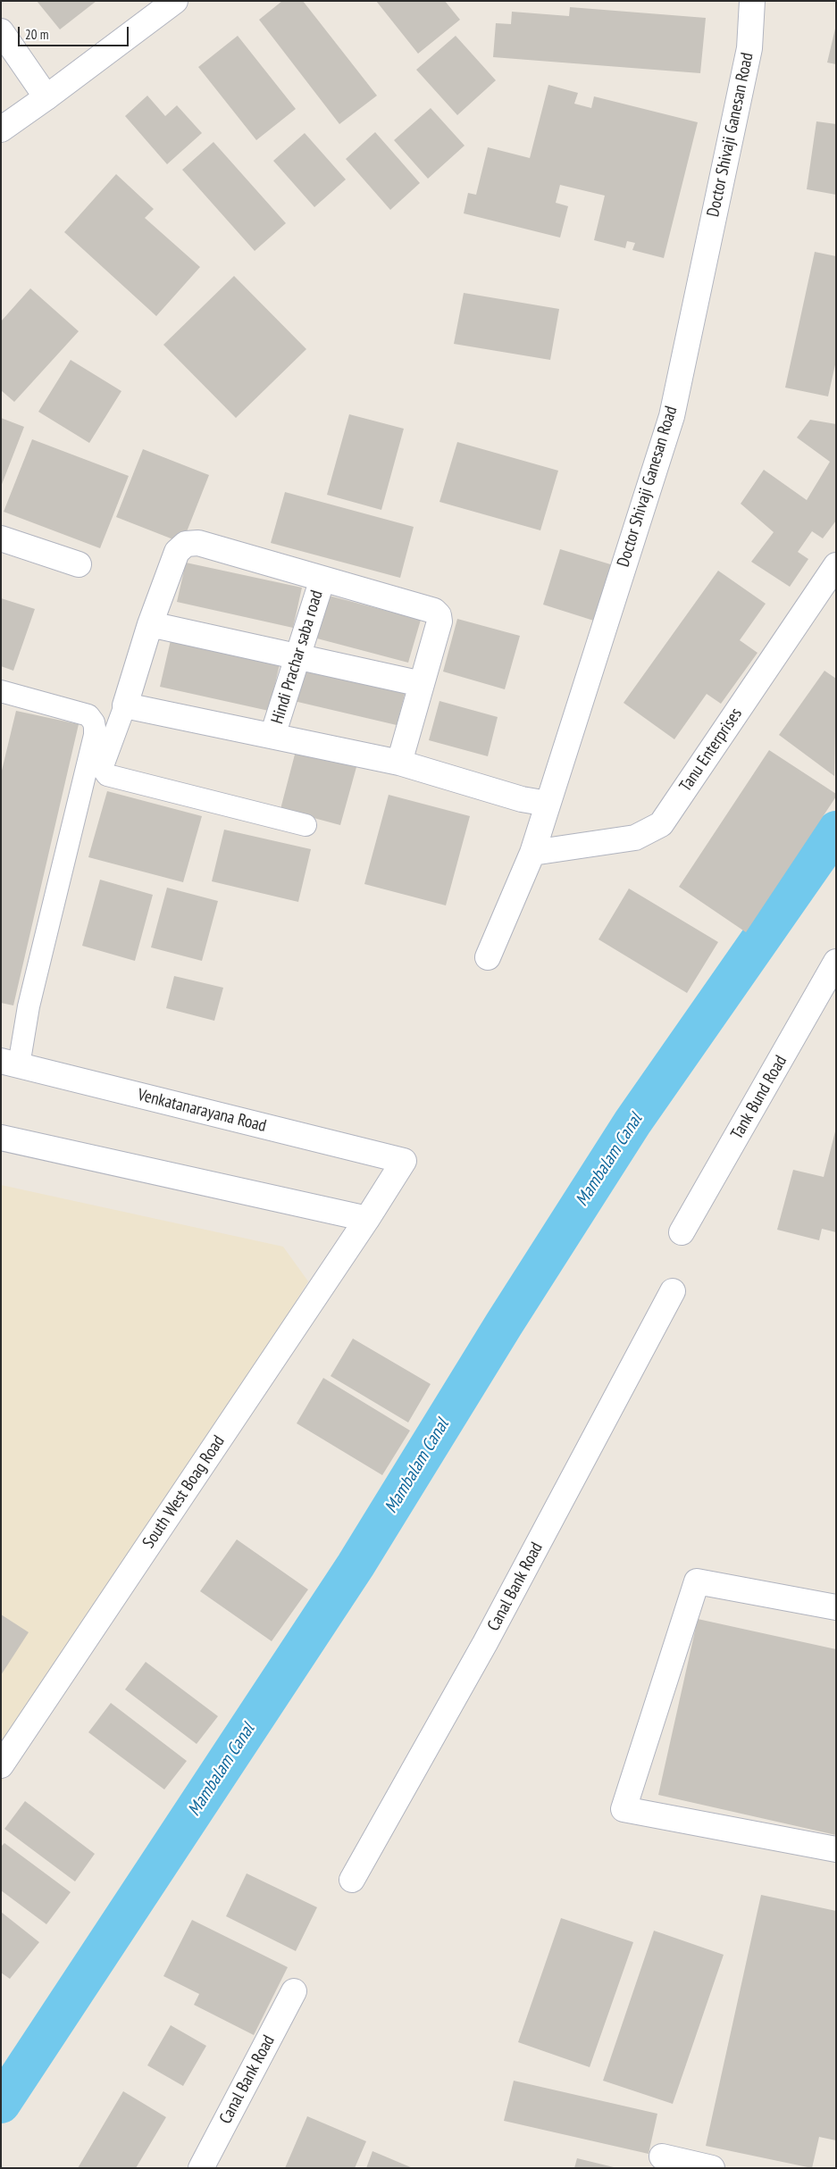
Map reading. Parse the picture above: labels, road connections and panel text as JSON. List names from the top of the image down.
{
  "streets": {
    "street": [
      "Doctor Shivaji Ganesan Road",
      "Hindi Prachar saba road",
      "Tanu Enterprises",
      "Tank Bund Road",
      "Venkatanarayana Road",
      "South West Boag Road",
      "Canal Bank Road"
    ]
  },
  "crossings": [
    ["Doctor Shivaji Ganesan Road", "Tanu Enterprises"],
    ["Venkatanarayana Road", "South West Boag Road"]
  ],
  "water": ["Mambalam Canal"],
  "scale_bar": "20 m"
}
